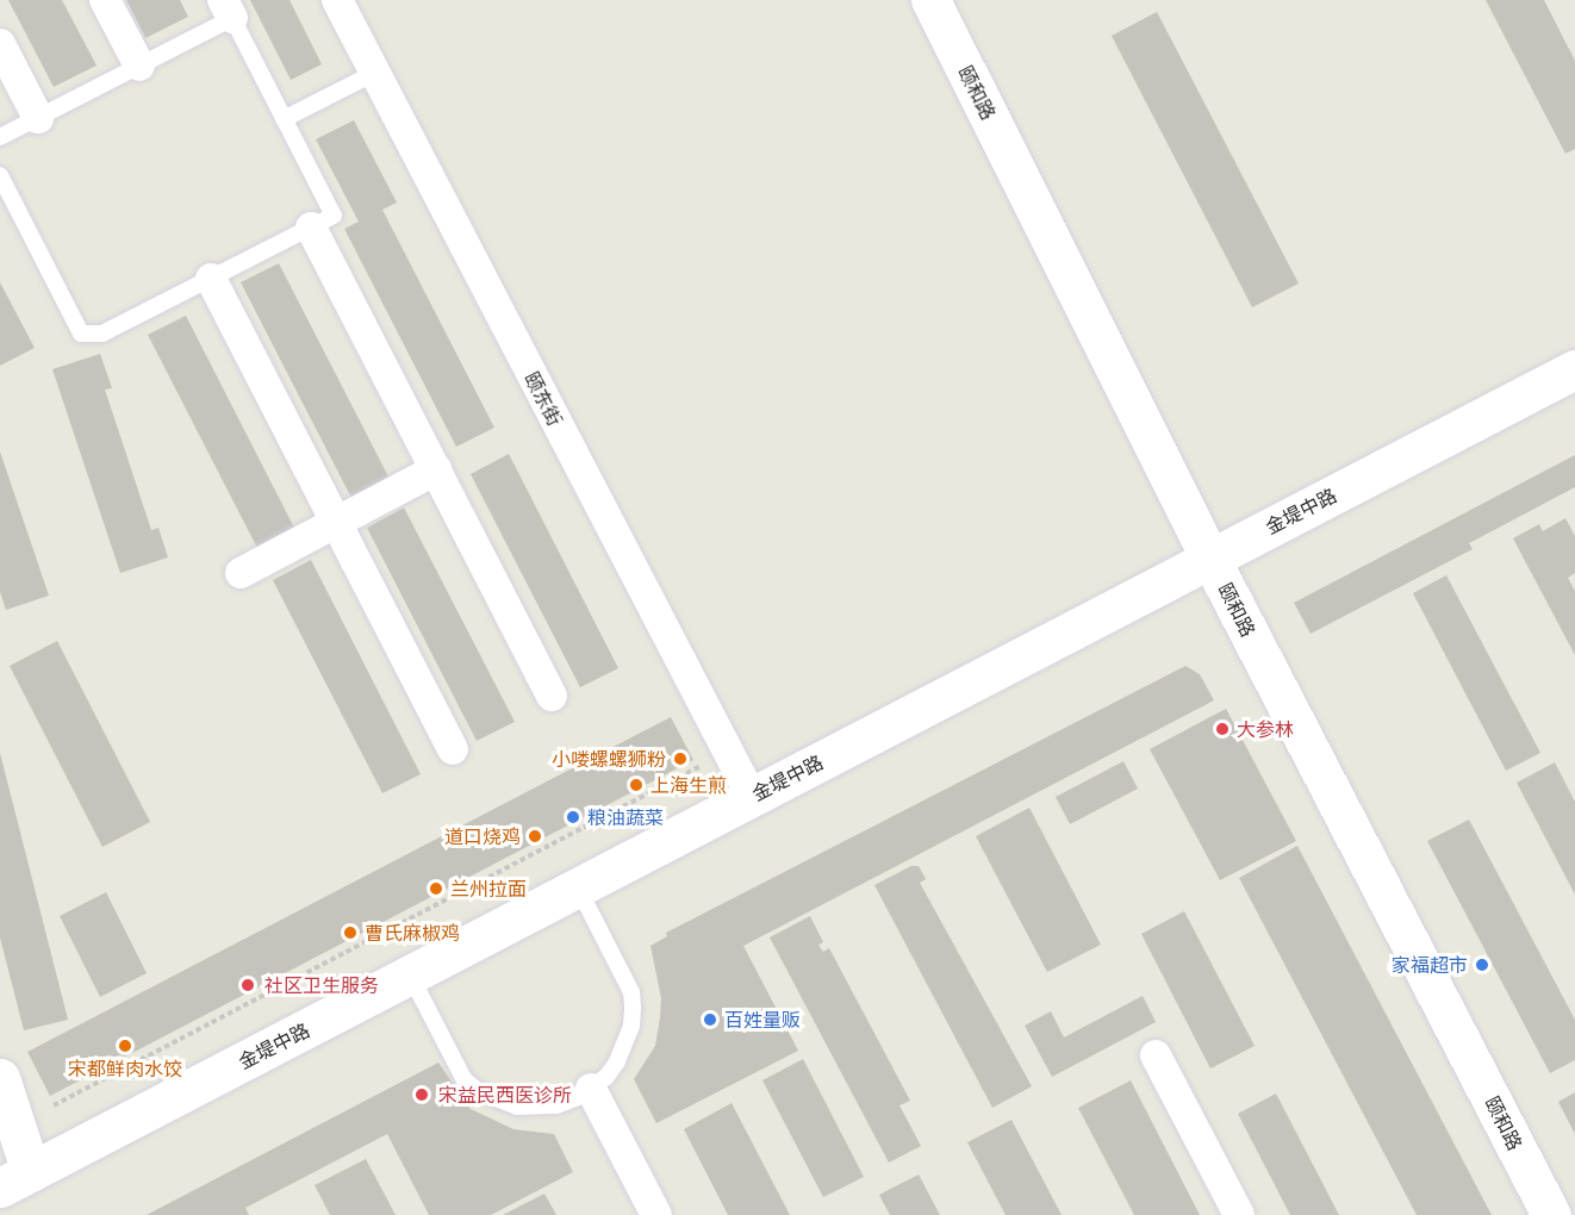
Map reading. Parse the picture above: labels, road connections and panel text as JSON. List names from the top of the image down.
{
  "streets": {
    "street": ["颐和路", "颐东街", "金堤中路"]
  },
  "crossings": [
    ["颐和路", "金堤中路"],
    ["颐东街", "金堤中路"]
  ],
  "places": [
    "大参林",
    "小喽螺螺狮粉",
    "上海生煎",
    "粮油蔬菜",
    "道口烧鸡",
    "兰州拉面",
    "曹氏麻椒鸡",
    "家福超市",
    "社区卫生服务",
    "百姓量贩",
    "宋都鲜肉水饺",
    "宋益民西医诊所"
  ]
}
